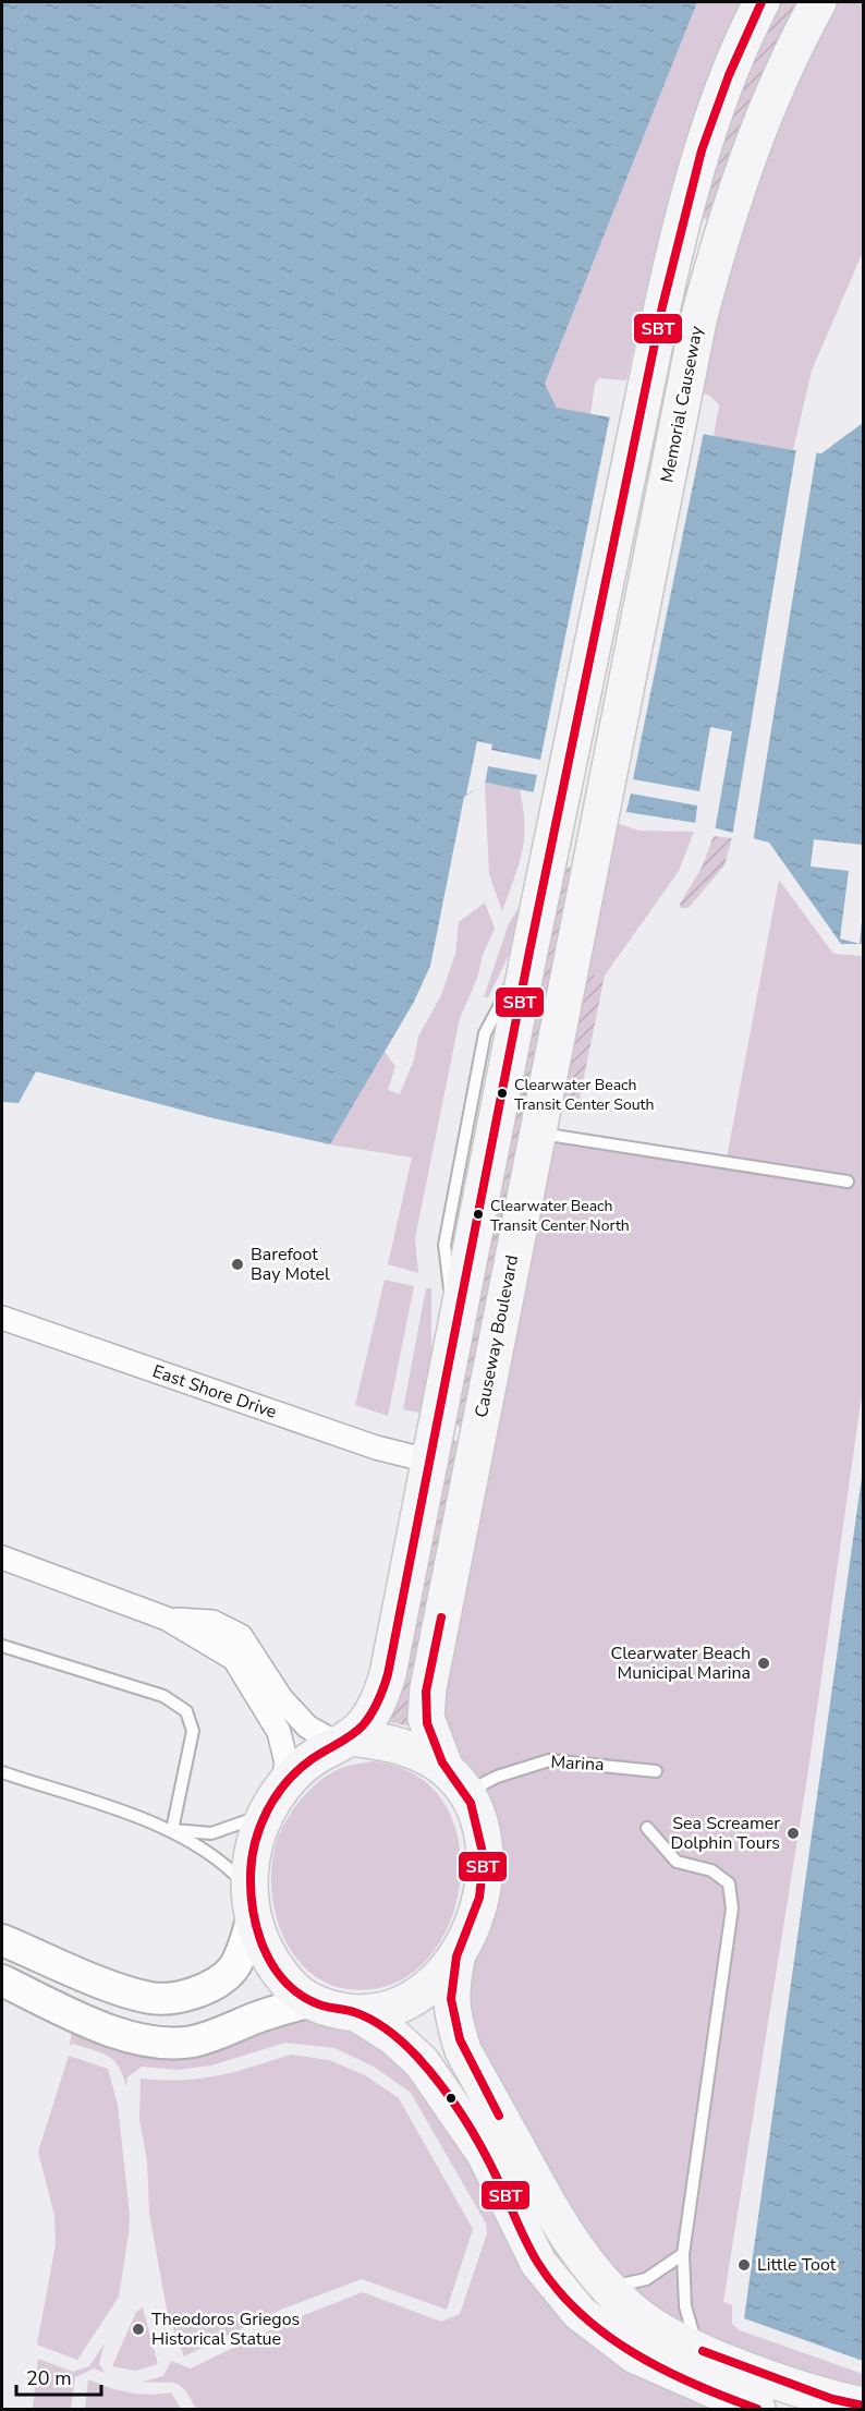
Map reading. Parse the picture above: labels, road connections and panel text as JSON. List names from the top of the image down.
{
  "streets": {
    "main road": ["Memorial Causeway", "Causeway Boulevard"],
    "street": ["East Shore Drive"],
    "lane": ["Marina"]
  },
  "crossings": [
    ["Memorial Causeway", "Causeway Boulevard"],
    ["Causeway Boulevard", "Marina"]
  ],
  "places": [
    "Clearwater Beach Transit Center South",
    "Clearwater Beach Transit Center North",
    "Barefoot Bay Motel",
    "Clearwater Beach Municipal Marina",
    "Sea Screamer Dolphin Tours",
    "Little Toot",
    "Theodoros Griegos Historical Statue"
  ],
  "lines": ["transit line SBT"],
  "scale_bar": "20 m"
}
